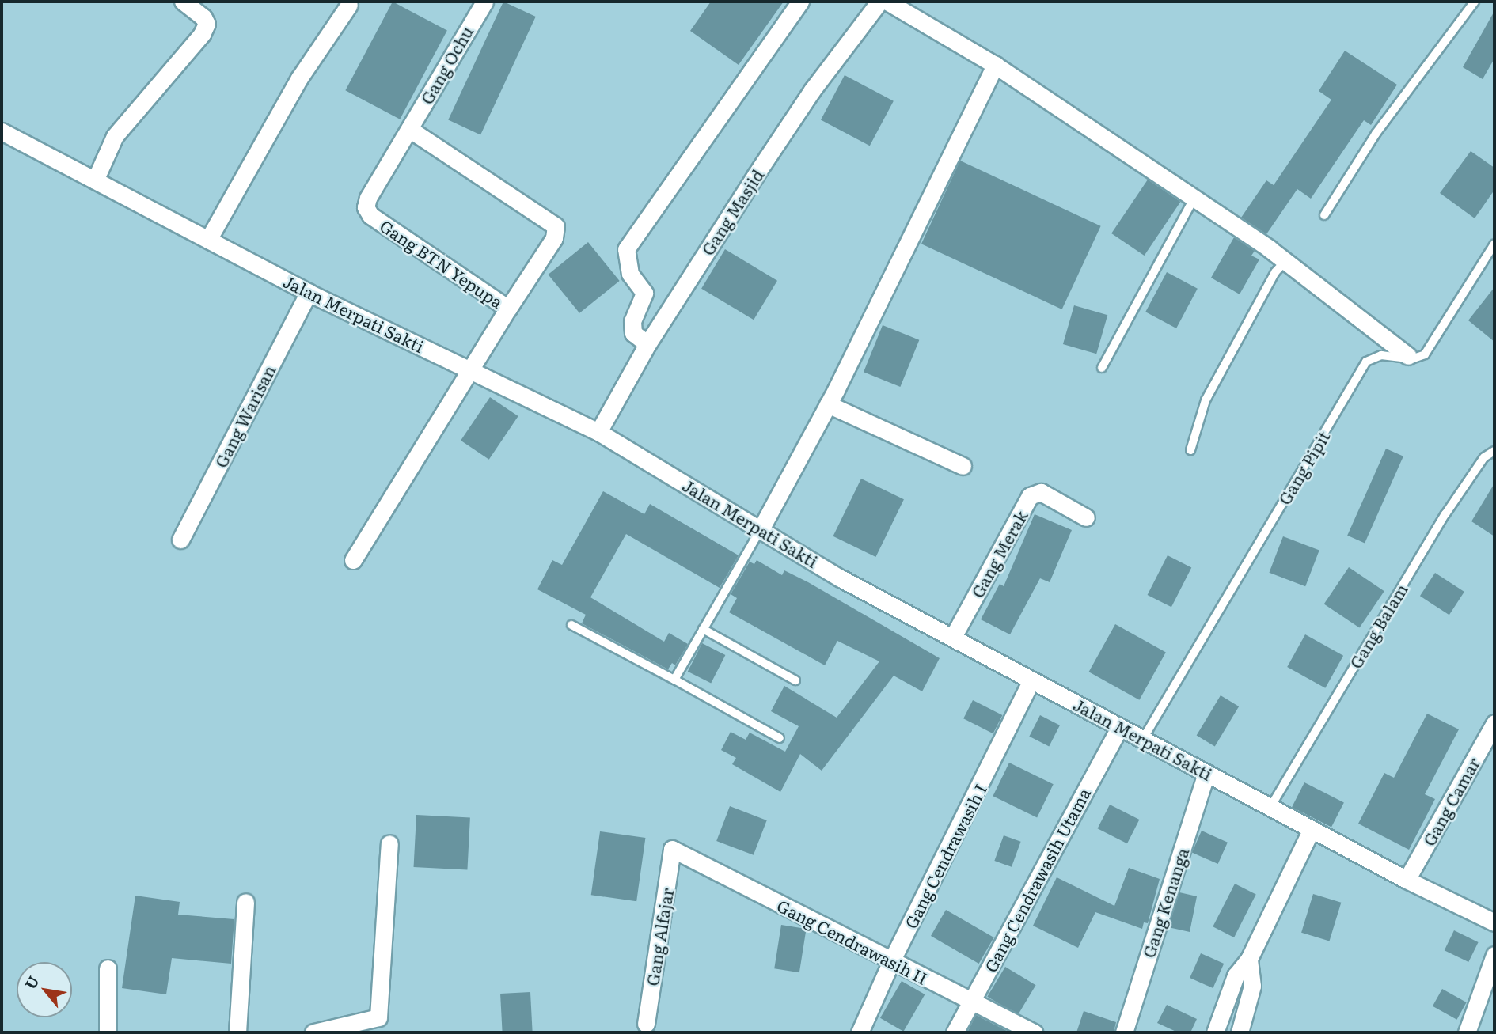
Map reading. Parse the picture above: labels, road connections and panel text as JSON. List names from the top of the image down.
{
  "streets": {
    "street": [
      "Gang Ochu",
      "Gang Masjid",
      "Gang BTN Yepupa",
      "Jalan Merpati Sakti",
      "Gang Warisan",
      "Gang Merak",
      "Gang Camar",
      "Gang Cendrawasih I",
      "Gang Cendrawasih Utama",
      "Gang Kenanga",
      "Gang Alfajar",
      "Gang Cendrawasih II"
    ],
    "lane": ["Gang Pipit", "Gang Balam"]
  },
  "crossings": [
    ["Gang Ochu", "Gang BTN Yepupa"],
    ["Gang Masjid", "Jalan Merpati Sakti"],
    ["Gang BTN Yepupa", "Jalan Merpati Sakti"],
    ["Jalan Merpati Sakti", "Gang Warisan"],
    ["Jalan Merpati Sakti", "Gang Pipit"],
    ["Jalan Merpati Sakti", "Gang Merak"],
    ["Jalan Merpati Sakti", "Gang Balam"],
    ["Jalan Merpati Sakti", "Gang Camar"],
    ["Jalan Merpati Sakti", "Gang Cendrawasih I"],
    ["Jalan Merpati Sakti", "Gang Cendrawasih Utama"],
    ["Jalan Merpati Sakti", "Gang Kenanga"],
    ["Gang Cendrawasih I", "Gang Cendrawasih II"],
    ["Gang Cendrawasih Utama", "Gang Cendrawasih II"],
    ["Gang Alfajar", "Gang Cendrawasih II"]
  ],
  "north": "top left"
}
